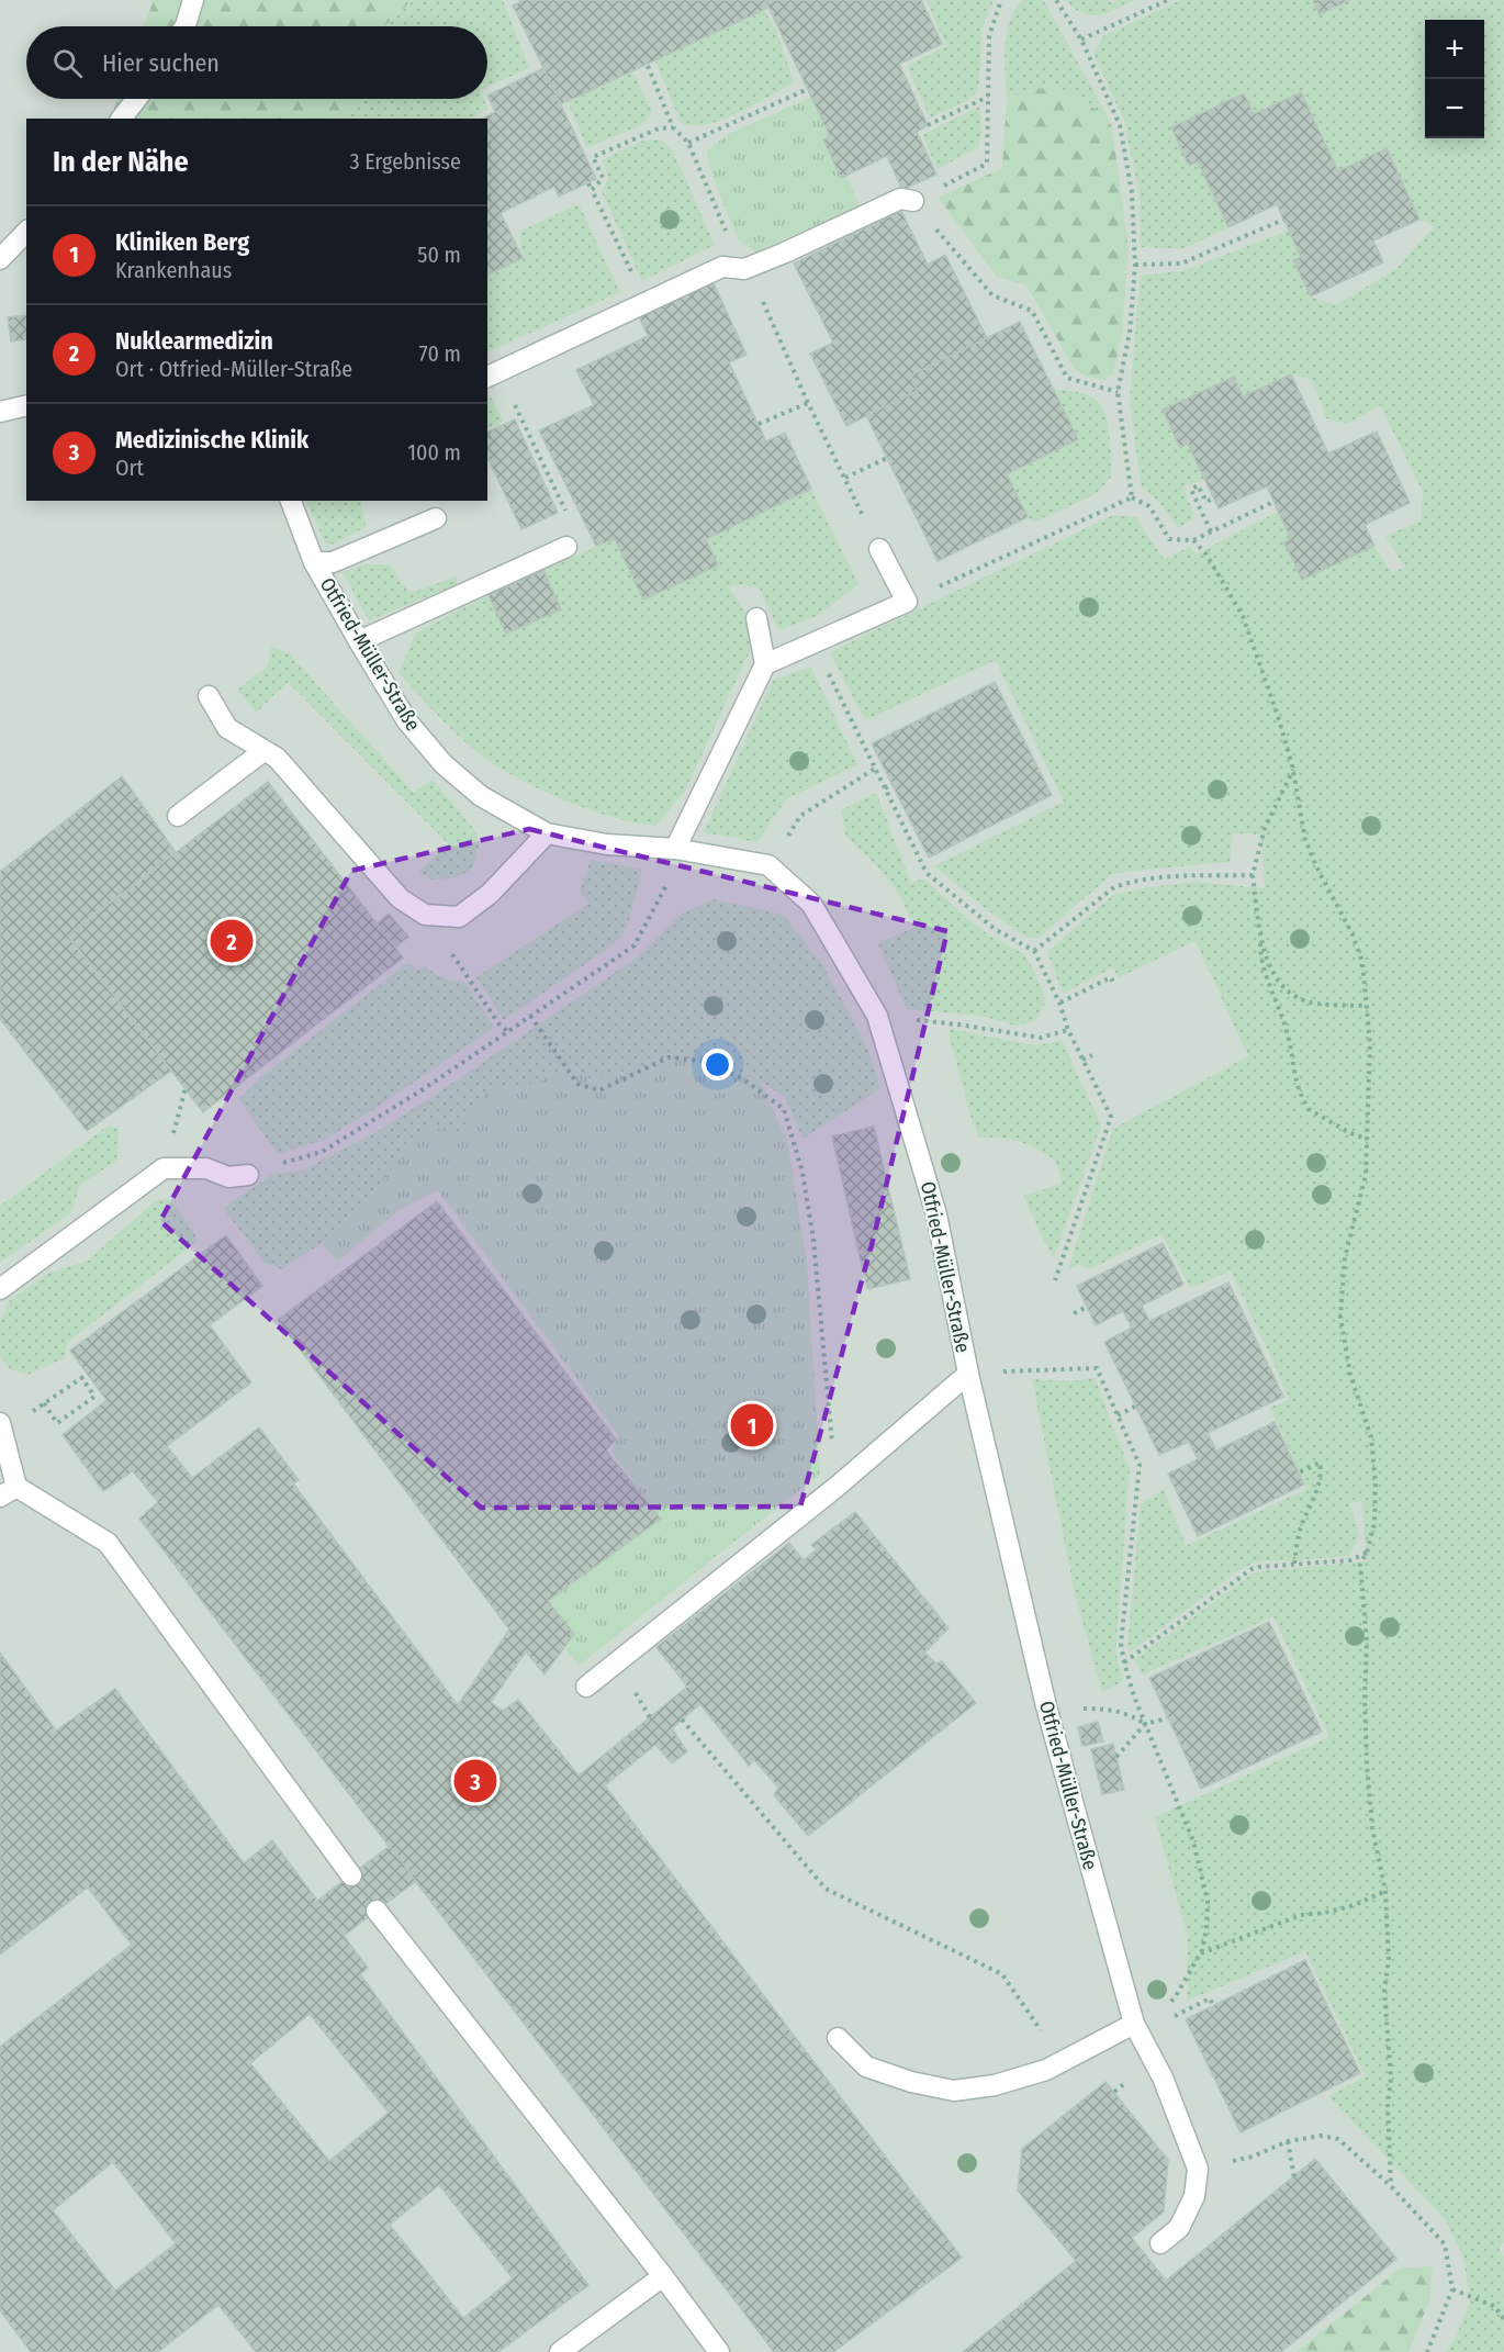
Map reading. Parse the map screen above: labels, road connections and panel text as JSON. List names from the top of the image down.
{
  "streets": {
    "street": ["Otfried-Müller-Straße"]
  },
  "page": {
    "map_buttons": ["+", "−"],
    "search": "Hier suchen",
    "heading": ["In der Nähe", "3 Ergebnisse"],
    "list": [
      {
        "mark": "1",
        "name": "Kliniken Berg",
        "note": "Krankenhaus",
        "value": "50 m"
      },
      {
        "mark": "2",
        "name": "Nuklearmedizin",
        "note": "Ort · Otfried-Müller-Straße",
        "value": "70 m"
      },
      {
        "mark": "3",
        "name": "Medizinische Klinik",
        "note": "Ort",
        "value": "100 m"
      }
    ],
    "pins": ["2", "1", "3"]
  }
}
